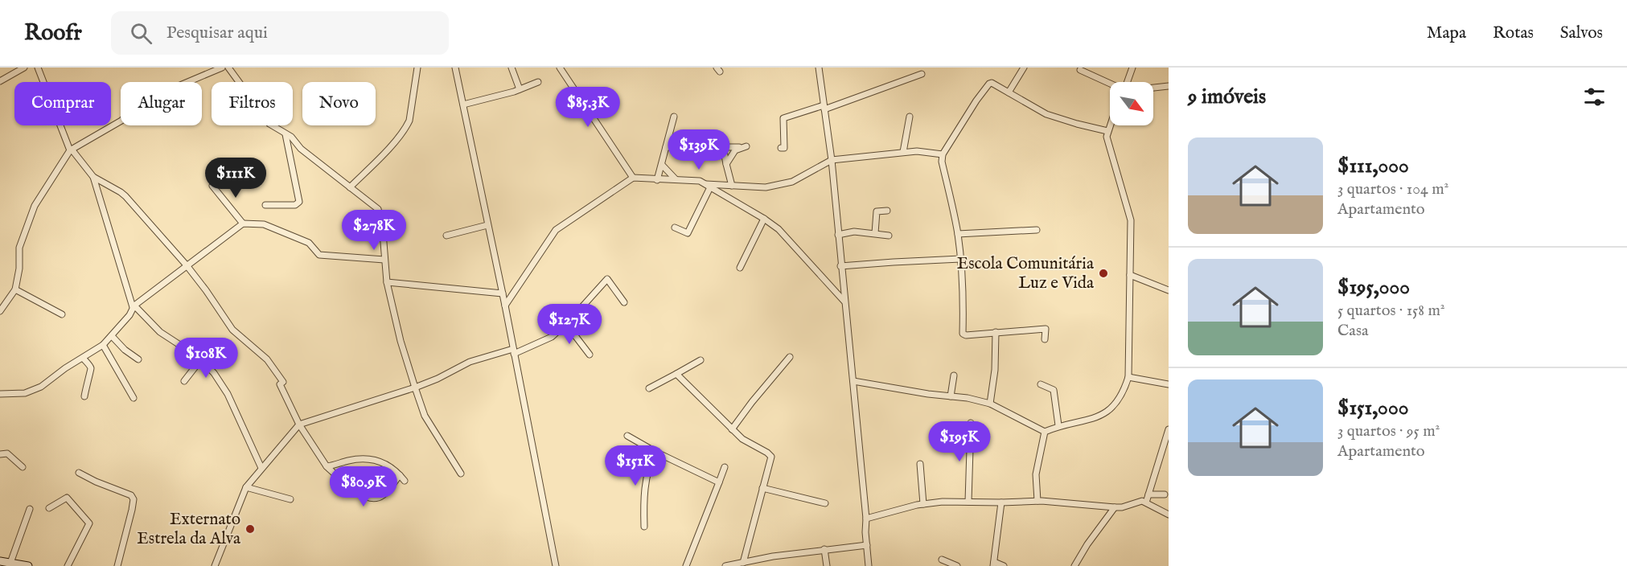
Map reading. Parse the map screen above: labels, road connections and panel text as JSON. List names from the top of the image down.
{
  "places": ["Escola Comunitária Luz e Vida", "Externato Estrela da Alva"],
  "north": "bottom right",
  "page": {
    "header": "Roofr",
    "search": "Pesquisar aqui",
    "nav": ["Mapa", "Rotas", "Salvos"],
    "heading": "9 imóveis",
    "chip": [
      "Comprar",
      "Alugar",
      "Filtros",
      "Novo"
    ],
    "price": [
      "$85.3K",
      "$139K",
      "$111K",
      "$278K",
      "$127K",
      "$108K",
      "$195K",
      "$151K",
      "$80.9K"
    ],
    "list": [
      {
        "name": "$111,000",
        "note": "3 quartos · 104 m² · Apartamento"
      },
      {
        "name": "$195,000",
        "note": "5 quartos · 158 m² · Casa"
      },
      {
        "name": "$151,000",
        "note": "3 quartos · 95 m² · Apartamento"
      }
    ]
  }
}
